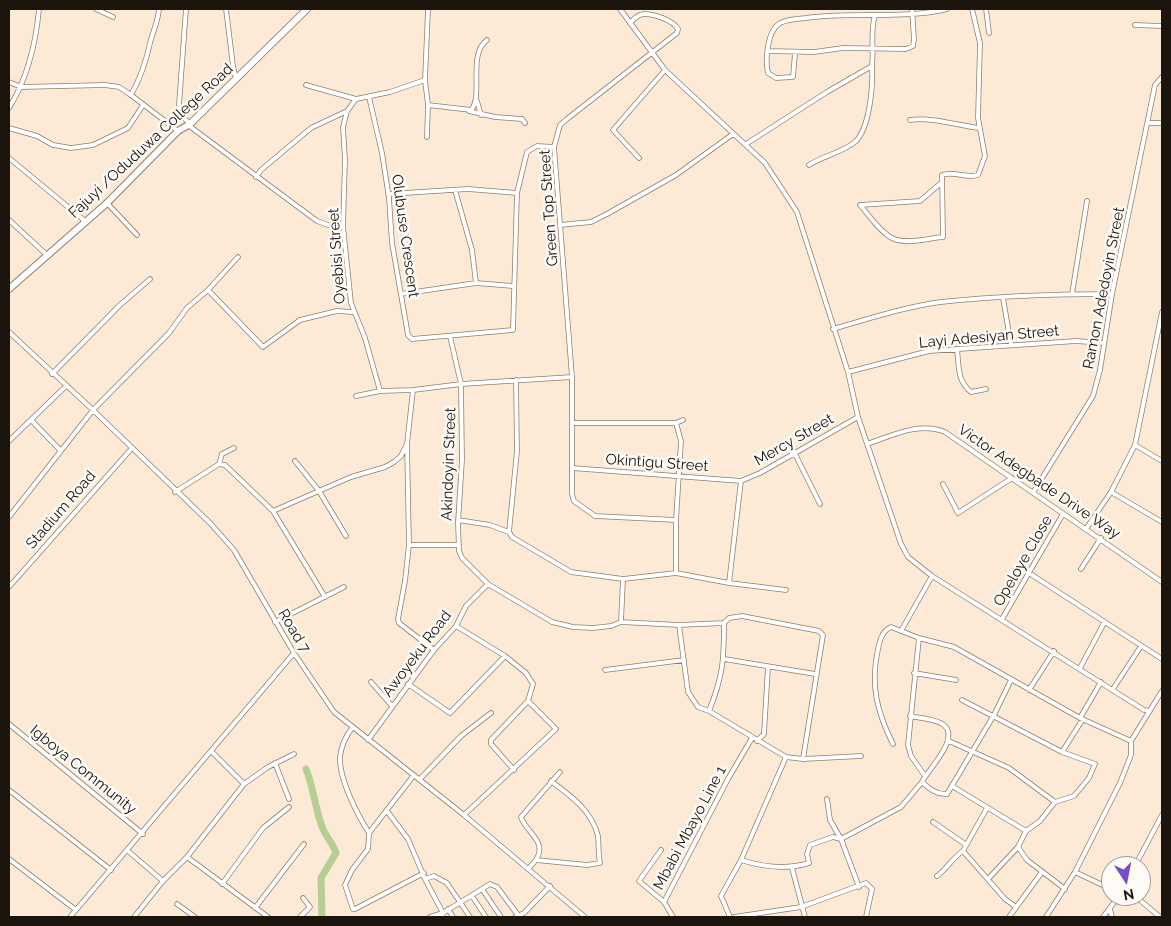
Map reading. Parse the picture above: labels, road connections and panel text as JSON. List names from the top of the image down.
{
  "streets": {
    "main road": ["Fajuyi /Oduduwa College Road"],
    "street": [
      "Green Top Street",
      "Olubuse Crescent",
      "Oyebisi Street",
      "Ramon Adedoyin Street",
      "Layi Adesiyan Street",
      "Mercy Street",
      "Okintigu Street",
      "Akindoyin Street",
      "Victor Adegbade Drive Way",
      "Stadium Road",
      "Opeloye Close",
      "Road 7",
      "Awoyeku Road",
      "Igboya Community",
      "Mbabi Mbayo Line 1"
    ]
  },
  "crossings": [
    ["Green Top Street", "Olubuse Crescent"],
    ["Green Top Street", "Okintigu Street"],
    ["Olubuse Crescent", "Akindoyin Street"],
    ["Ramon Adedoyin Street", "Layi Adesiyan Street"],
    ["Ramon Adedoyin Street", "Victor Adegbade Drive Way"],
    ["Mercy Street", "Okintigu Street"],
    ["Akindoyin Street", "Awoyeku Road"],
    ["Victor Adegbade Drive Way", "Opeloye Close"],
    ["Stadium Road", "Road 7"],
    ["Road 7", "Awoyeku Road"]
  ],
  "north": "bottom"
}
